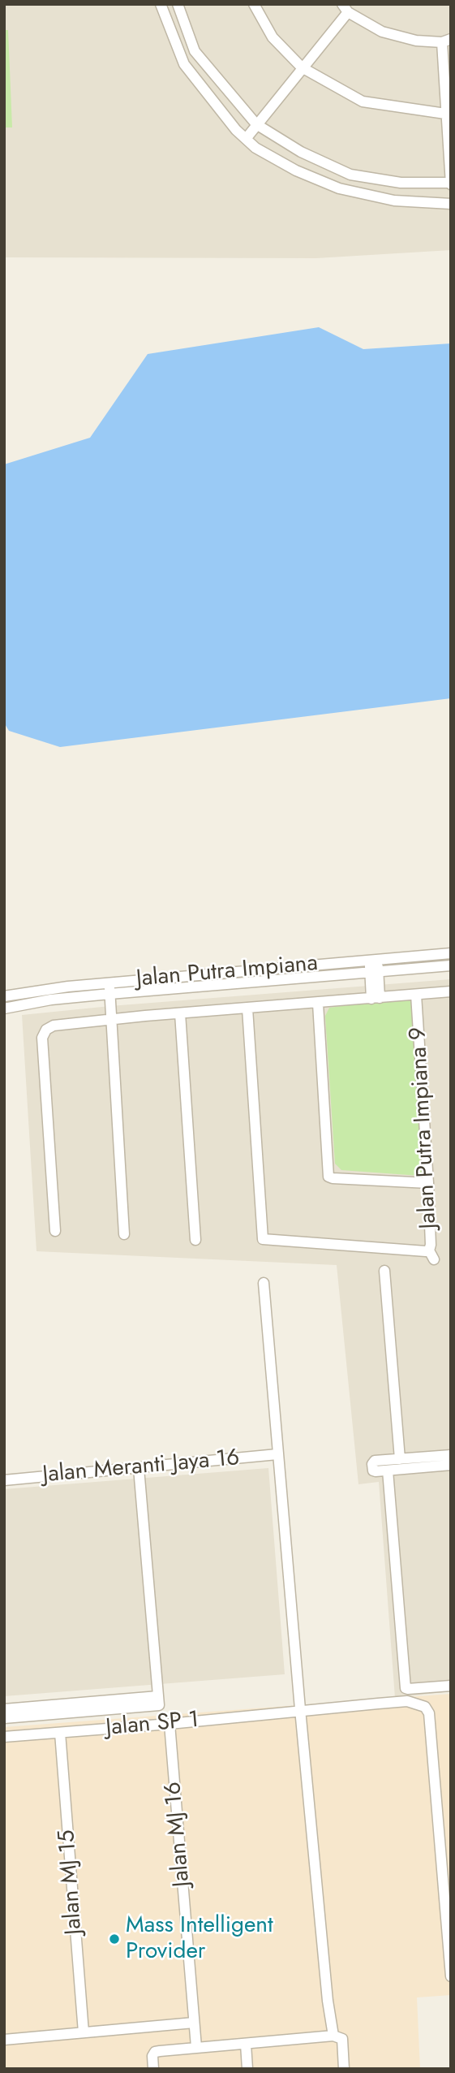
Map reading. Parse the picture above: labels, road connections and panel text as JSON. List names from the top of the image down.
{
  "streets": {
    "street": [
      "Jalan Putra Impiana",
      "Jalan Putra Impiana 9",
      "Jalan Meranti Jaya 16",
      "Jalan SP 1",
      "Jalan MJ 16",
      "Jalan MJ 15"
    ]
  },
  "crossings": [
    ["Jalan SP 1", "Jalan MJ 16"],
    ["Jalan SP 1", "Jalan MJ 15"]
  ],
  "places": ["Mass Intelligent Provider"]
}
